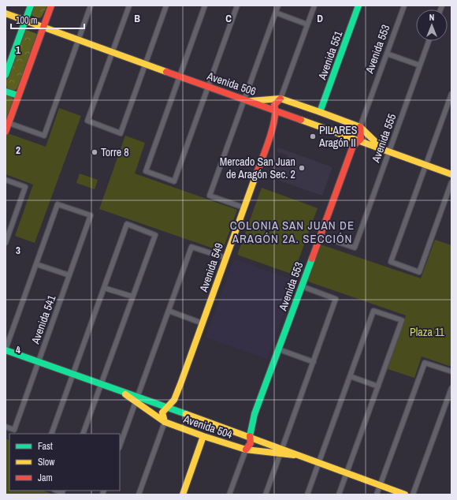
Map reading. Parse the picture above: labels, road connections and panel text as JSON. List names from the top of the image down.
{
  "streets": {
    "street": [
      "Avenida 553",
      "Avenida 551",
      "Avenida 506",
      "Avenida 555",
      "Avenida 549",
      "Avenida 541",
      "Avenida 504"
    ]
  },
  "crossings": [
    ["Avenida 553", "Avenida 506"],
    ["Avenida 553", "Avenida 555"],
    ["Avenida 553", "Avenida 504"],
    ["Avenida 506", "Avenida 555"],
    ["Avenida 506", "Avenida 549"],
    ["Avenida 549", "Avenida 504"],
    ["Avenida 541", "Avenida 504"]
  ],
  "districts": ["COLONIA SAN JUAN DE ARAGÓN 2A. SECCIÓN"],
  "parks": ["Plaza 11"],
  "places": ["PILARES Aragón II", "Torre 8", "Mercado San Juan de Aragón Sec. 2"],
  "legend": ["Fast", "Slow", "Jam"],
  "scale_bar": "100 m",
  "north": "top",
  "grid": {
    "columns": ["B", "C", "D"],
    "rows": [
      "1",
      "2",
      "3",
      "4"
    ]
  }
}
